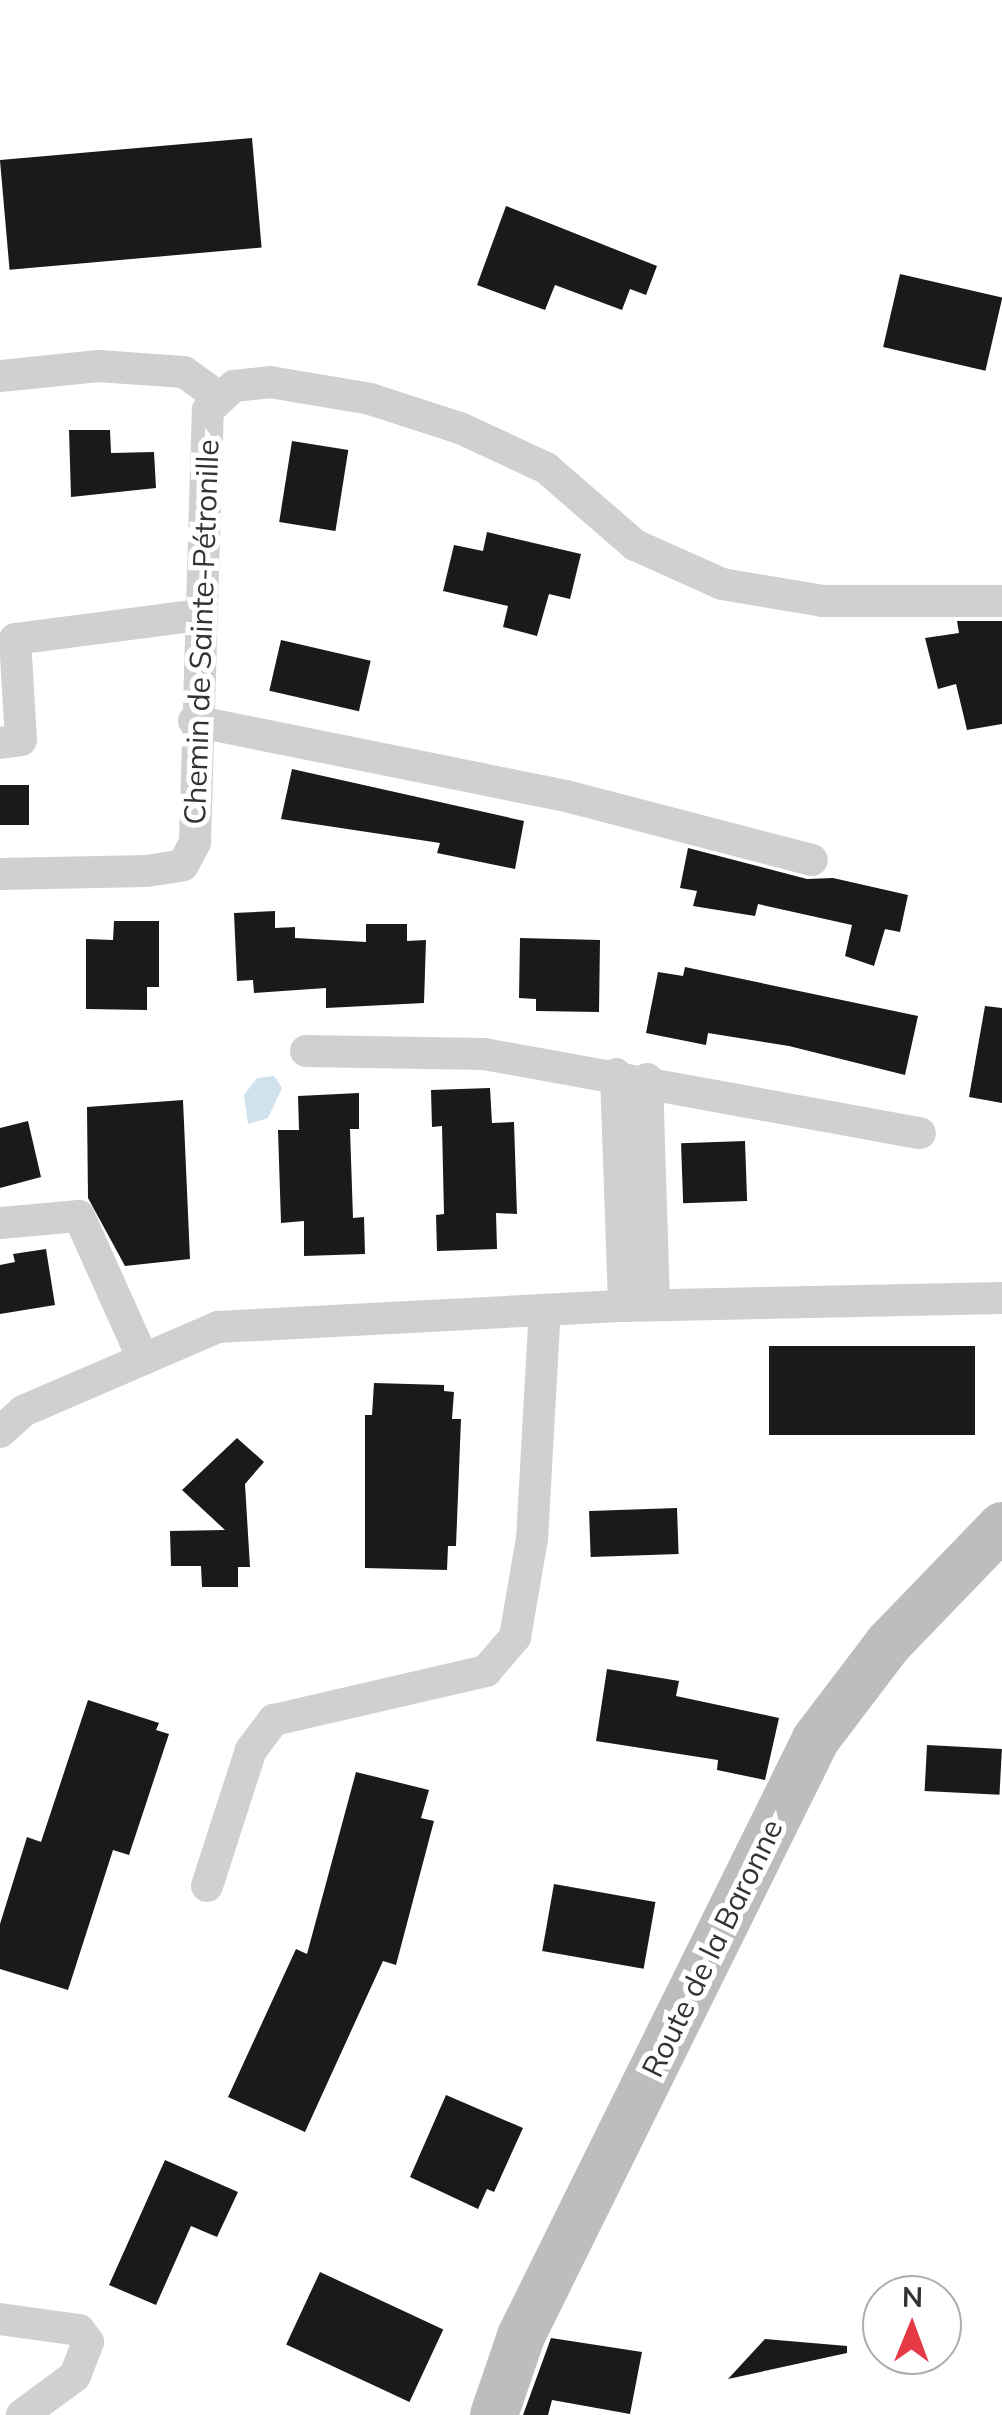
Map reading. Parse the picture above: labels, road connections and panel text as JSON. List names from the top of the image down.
{
  "streets": {
    "main road": ["Route de la Baronne"],
    "street": ["Chemin de Sainte-Pétronille"]
  },
  "north": "top"
}
